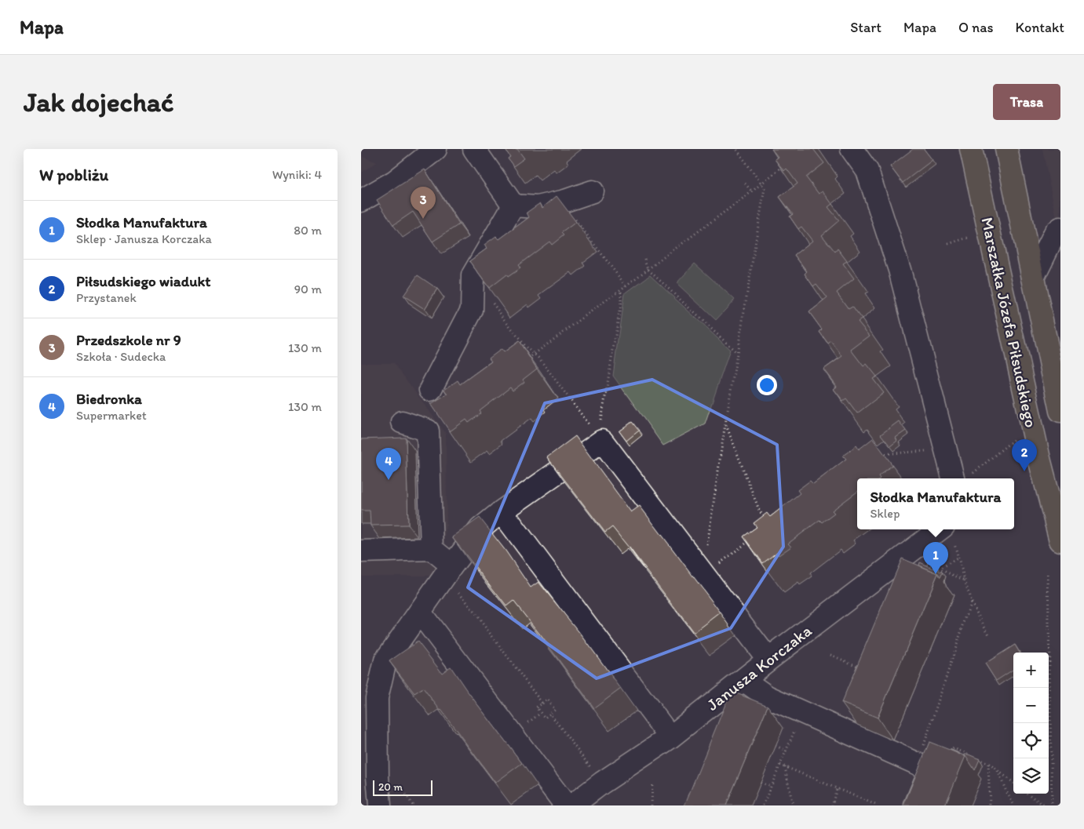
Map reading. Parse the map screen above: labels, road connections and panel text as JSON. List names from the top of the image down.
{
  "streets": {
    "main road": ["Marszałka Józefa Piłsudskiego"],
    "street": ["Janusza Korczaka"]
  },
  "scale_bar": "20 m",
  "page": {
    "header": "Mapa",
    "nav": [
      "Start",
      "Mapa",
      "O nas",
      "Kontakt"
    ],
    "buttons": "Trasa",
    "title": "Jak dojechać",
    "heading": ["W pobliżu", "Wyniki: 4"],
    "pins": [
      "3",
      "2",
      "4",
      "1"
    ],
    "list": [
      {
        "mark": "1",
        "name": "Słodka Manufaktura",
        "note": "Sklep · Janusza Korczaka",
        "value": "80 m"
      },
      {
        "mark": "2",
        "name": "Piłsudskiego wiadukt",
        "note": "Przystanek",
        "value": "90 m"
      },
      {
        "mark": "3",
        "name": "Przedszkole nr 9",
        "note": "Szkoła · Sudecka",
        "value": "130 m"
      },
      {
        "mark": "4",
        "name": "Biedronka",
        "note": "Supermarket",
        "value": "130 m"
      }
    ],
    "popup": ["Słodka Manufaktura", "Sklep"],
    "map_buttons": ["+", "−"],
    "scale": "20 m"
  }
}
